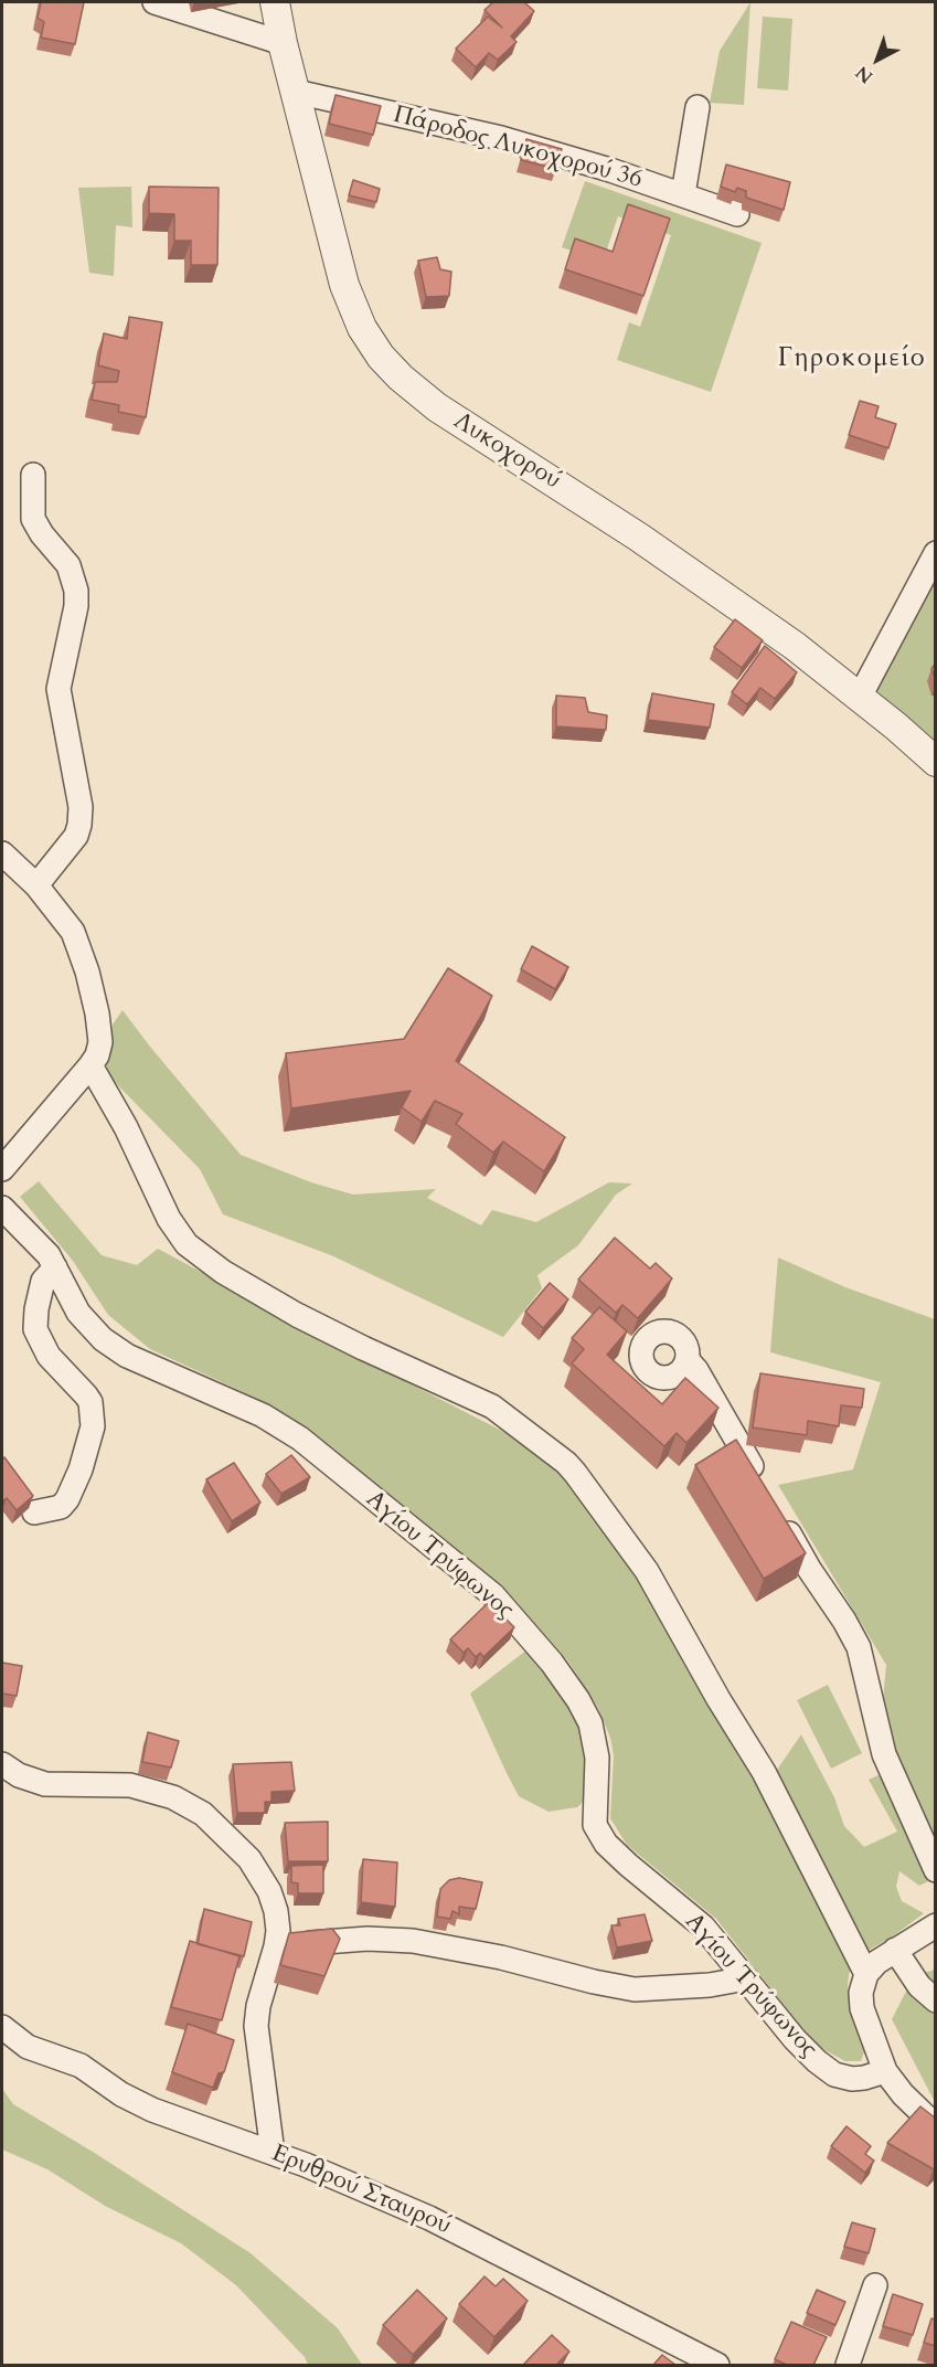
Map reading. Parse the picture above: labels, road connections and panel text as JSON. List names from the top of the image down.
{
  "streets": {
    "street": [
      "Πάροδος Λυκοχορού 36",
      "Λυκοχορού",
      "Αγίου Τρύφωνος",
      "Ερυθρού Σταυρού"
    ]
  },
  "crossings": [
    ["Πάροδος Λυκοχορού 36", "Λυκοχορού"]
  ],
  "districts": ["Γηροκομείο"],
  "north": "bottom left"
}
